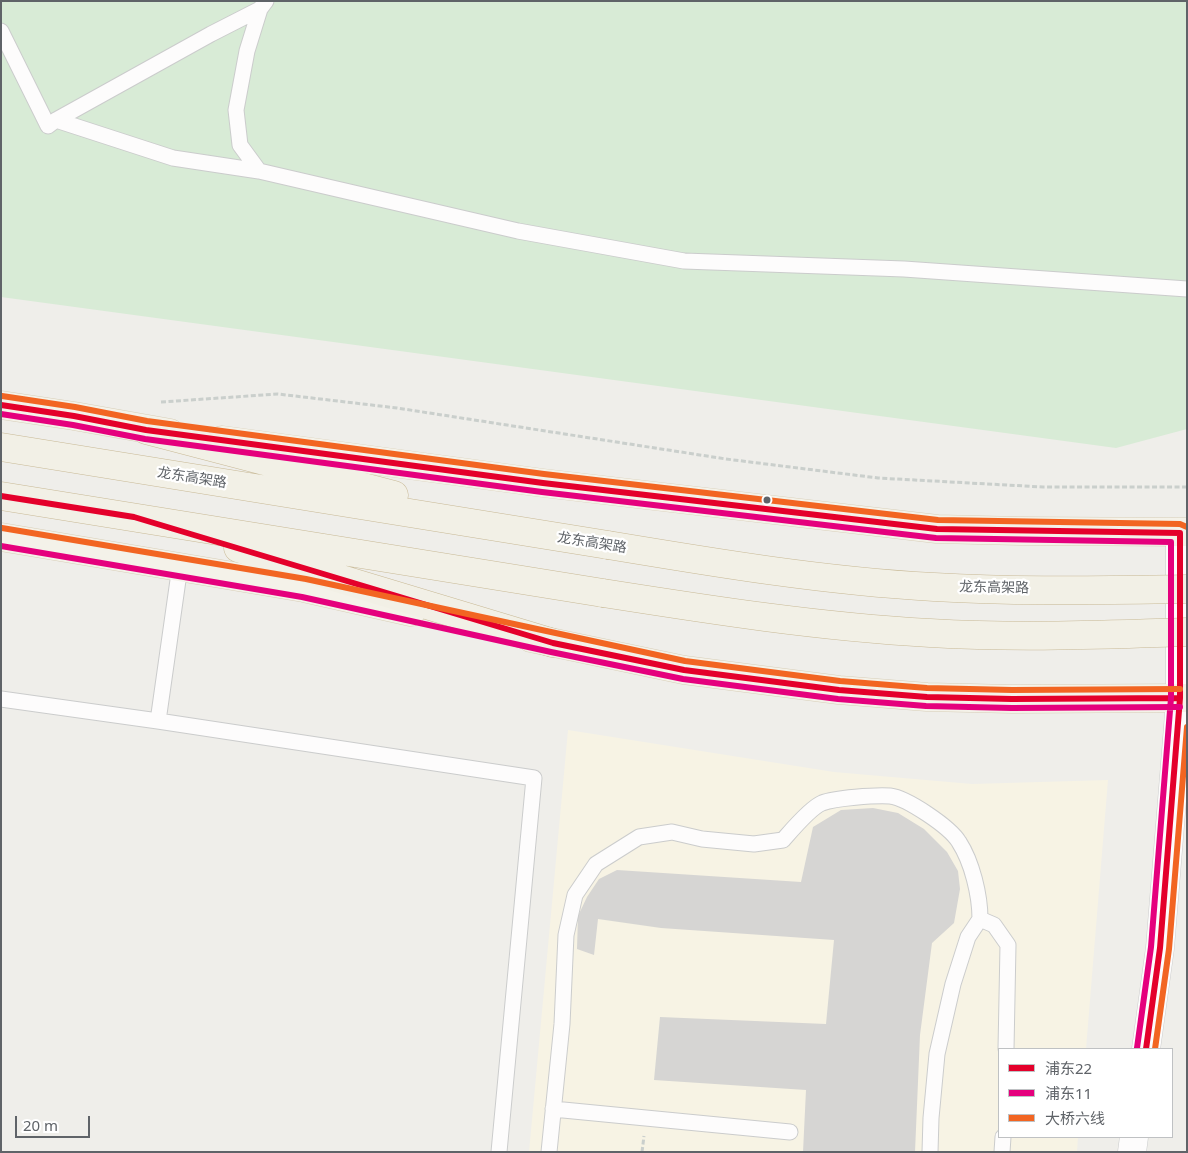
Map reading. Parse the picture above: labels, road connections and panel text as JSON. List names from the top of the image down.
{
  "streets": {
    "highway": ["龙东高架路"]
  },
  "lines": ["transit line 大桥六线", "transit line 浦东22", "transit line 浦东11"],
  "legend": ["浦东22", "浦东11", "大桥六线"],
  "scale_bar": "20 m"
}
